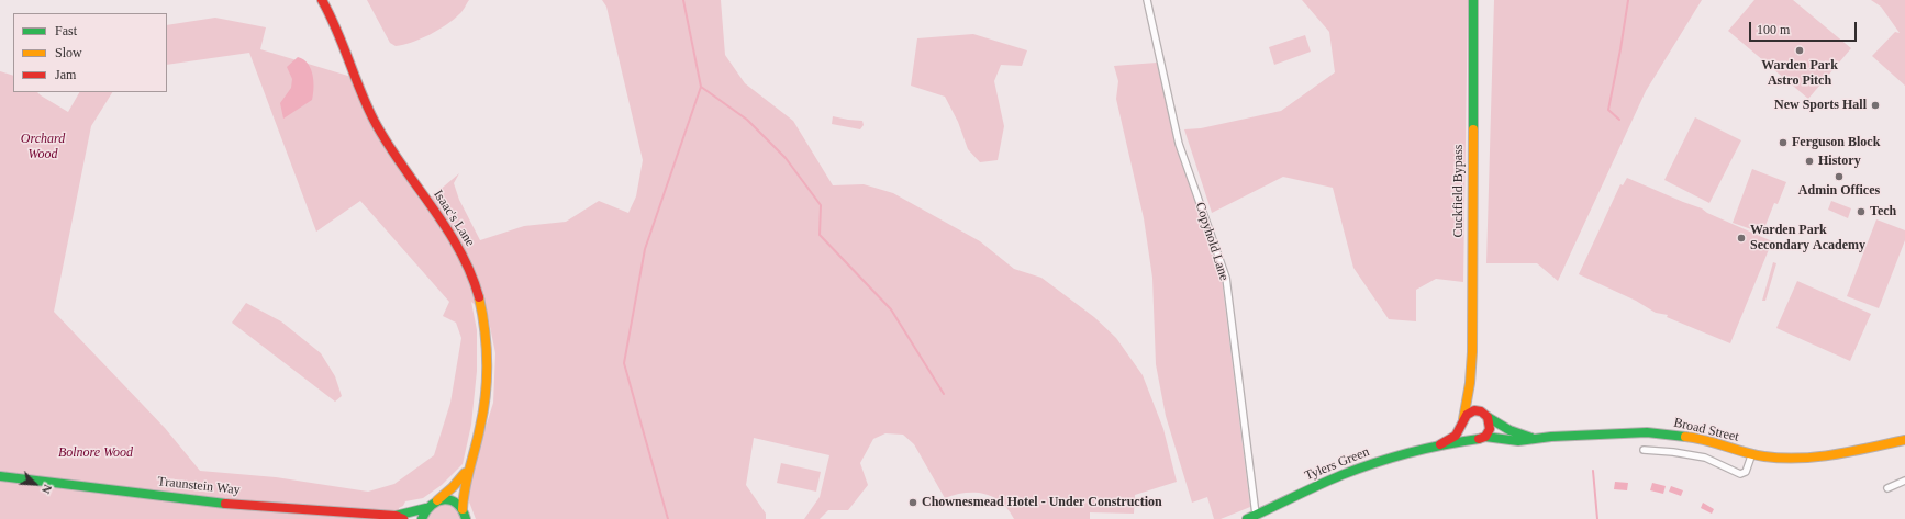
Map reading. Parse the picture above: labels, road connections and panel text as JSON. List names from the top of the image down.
{
  "streets": {
    "main road": [
      "Cuckfield Bypass",
      "Isaac's Lane",
      "Broad Street",
      "Tylers Green",
      "Traunstein Way"
    ],
    "street": ["Copyhold Lane"]
  },
  "crossings": [
    ["Cuckfield Bypass", "Tylers Green"],
    ["Isaac's Lane", "Traunstein Way"],
    ["Copyhold Lane", "Tylers Green"],
    ["Broad Street", "Tylers Green"]
  ],
  "parks": ["Orchard Wood", "Bolnore Wood"],
  "places": [
    "Warden Park Astro Pitch",
    "New Sports Hall",
    "Ferguson Block",
    "History",
    "Admin Offices",
    "Tech",
    "Warden Park Secondary Academy",
    "Chownesmead Hotel - Under Construction"
  ],
  "legend": ["Fast", "Slow", "Jam"],
  "scale_bar": "100 m",
  "north": "bottom right"
}
